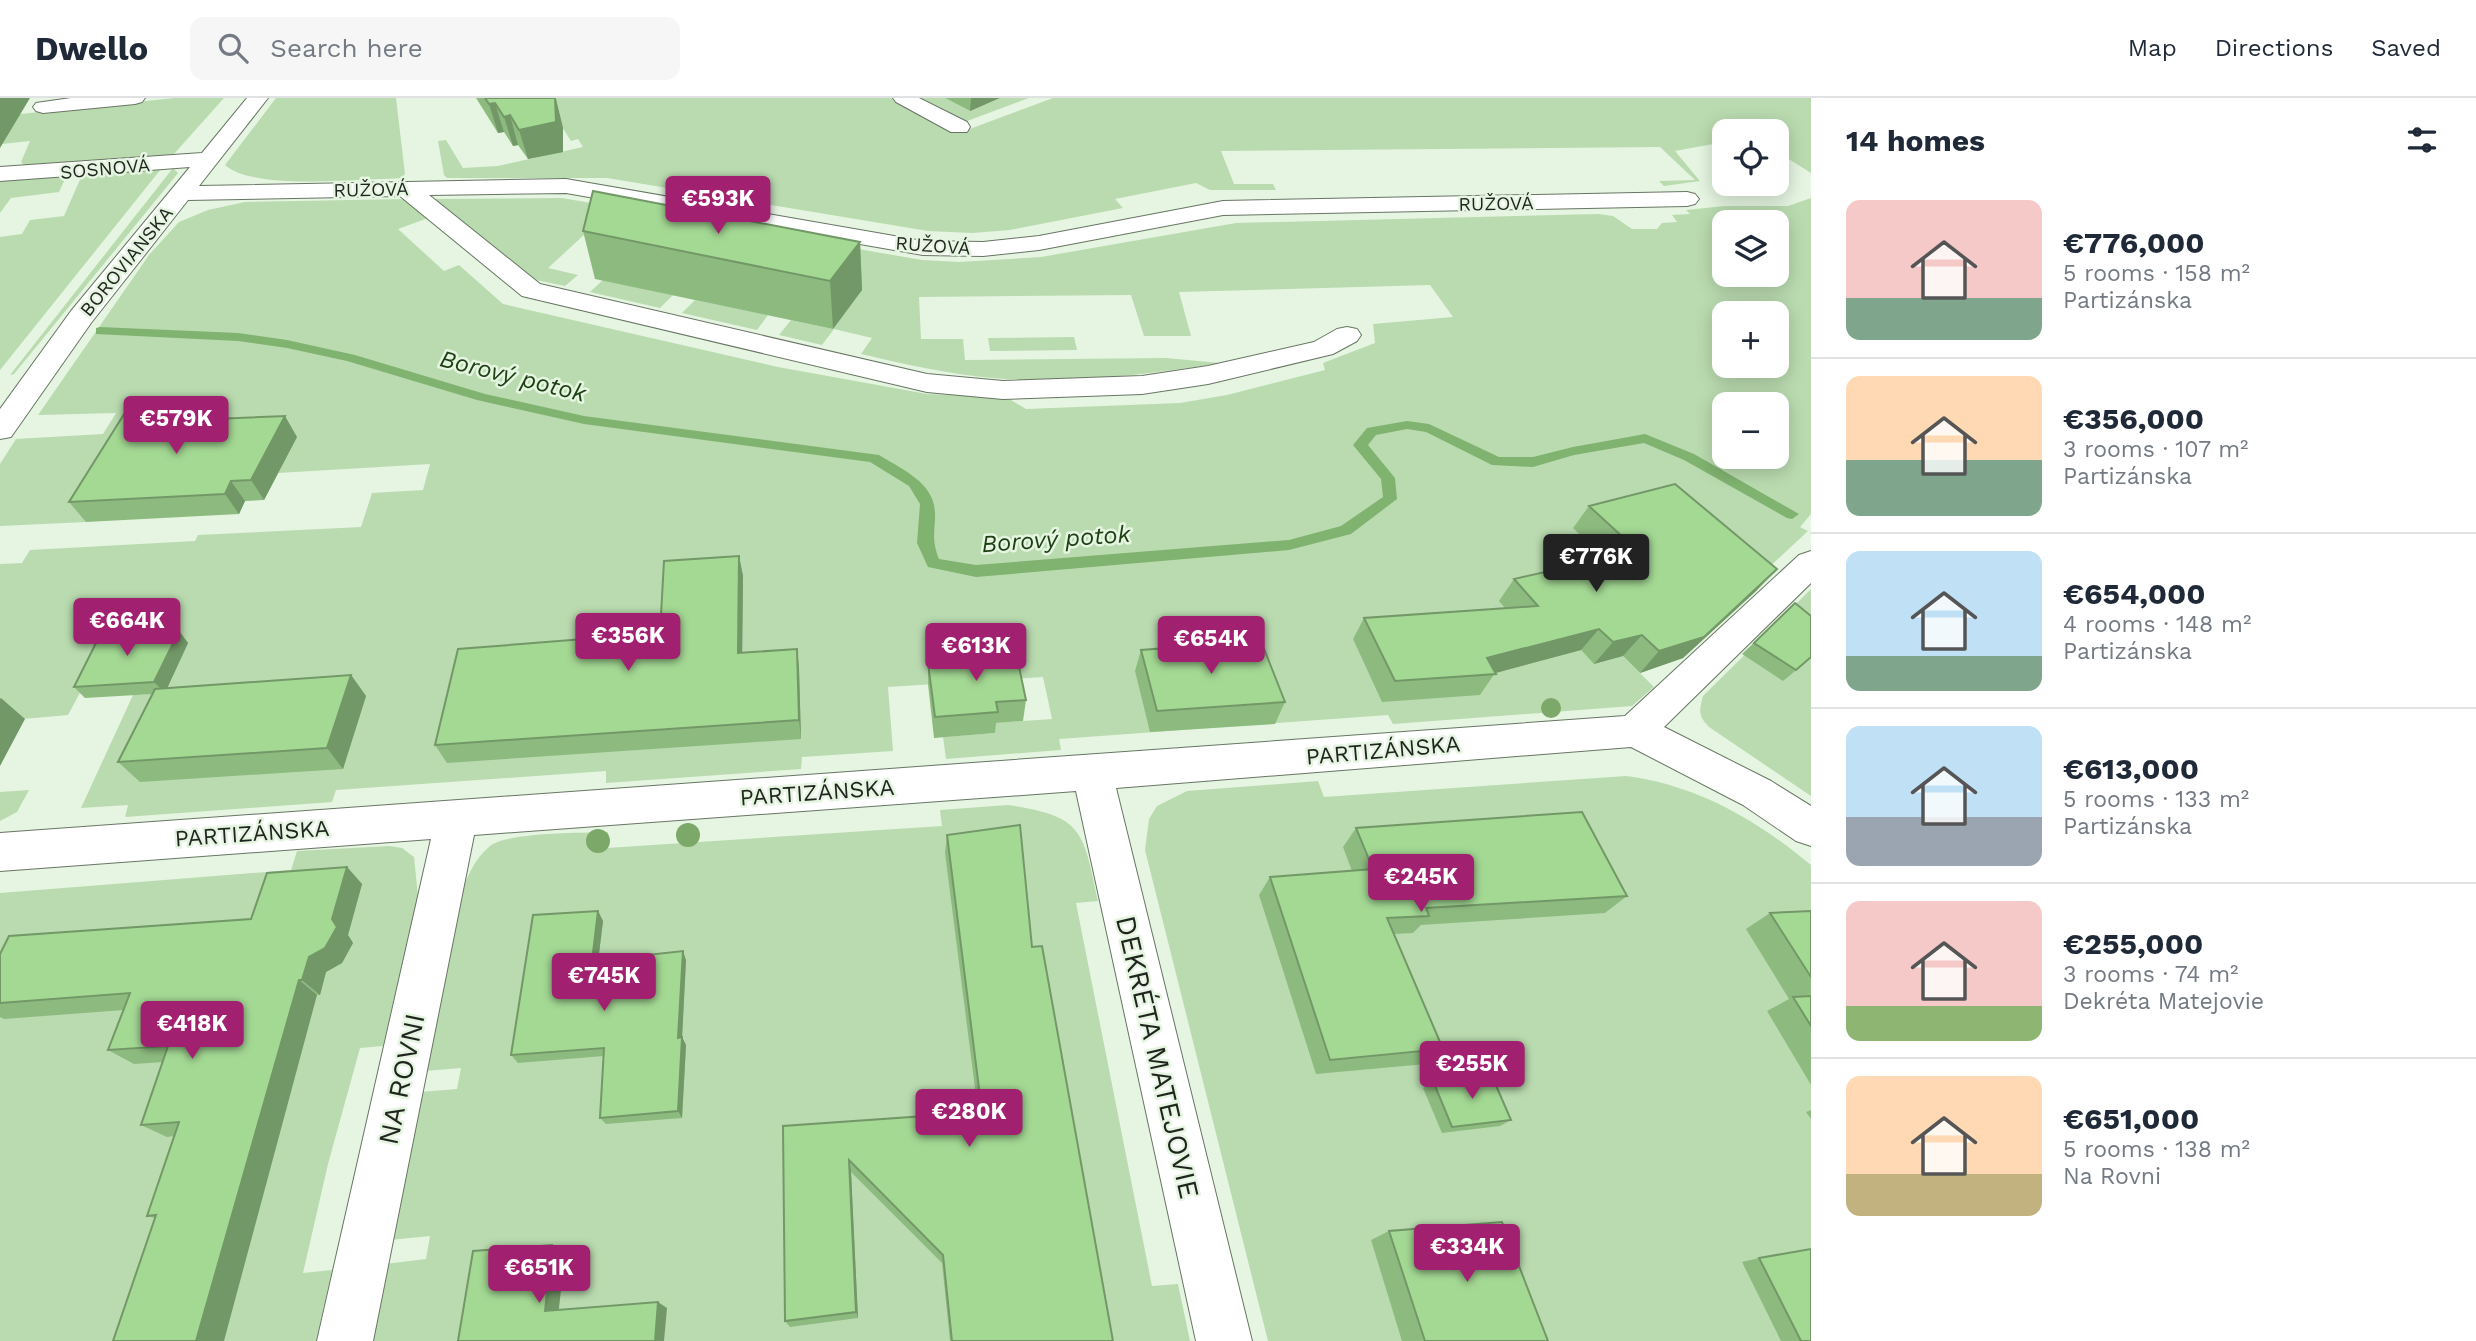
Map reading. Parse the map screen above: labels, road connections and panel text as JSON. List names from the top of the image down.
{
  "streets": {
    "street": [
      "SOSNOVÁ",
      "RUŽOVÁ",
      "BOROVIANSKA",
      "PARTIZÁNSKA",
      "DEKRÉTA MATEJOVIE",
      "NA ROVNI"
    ]
  },
  "crossings": [
    ["SOSNOVÁ", "BOROVIANSKA"],
    ["RUŽOVÁ", "BOROVIANSKA"],
    ["PARTIZÁNSKA", "DEKRÉTA MATEJOVIE"],
    ["PARTIZÁNSKA", "NA ROVNI"]
  ],
  "water": ["Borový potok"],
  "page": {
    "header": "Dwello",
    "search": "Search here",
    "nav": ["Map", "Directions", "Saved"],
    "heading": "14 homes",
    "map_buttons": ["+", "−"],
    "price": [
      "€593K",
      "€579K",
      "€776K",
      "€664K",
      "€356K",
      "€654K",
      "€613K",
      "€245K",
      "€745K",
      "€418K",
      "€255K",
      "€280K",
      "€334K",
      "€651K"
    ],
    "list": [
      {
        "name": "€776,000",
        "note": "5 rooms · 158 m² · Partizánska"
      },
      {
        "name": "€356,000",
        "note": "3 rooms · 107 m² · Partizánska"
      },
      {
        "name": "€654,000",
        "note": "4 rooms · 148 m² · Partizánska"
      },
      {
        "name": "€613,000",
        "note": "5 rooms · 133 m² · Partizánska"
      },
      {
        "name": "€255,000",
        "note": "3 rooms · 74 m² · Dekréta Matejovie"
      },
      {
        "name": "€651,000",
        "note": "5 rooms · 138 m² · Na Rovni"
      }
    ]
  }
}
